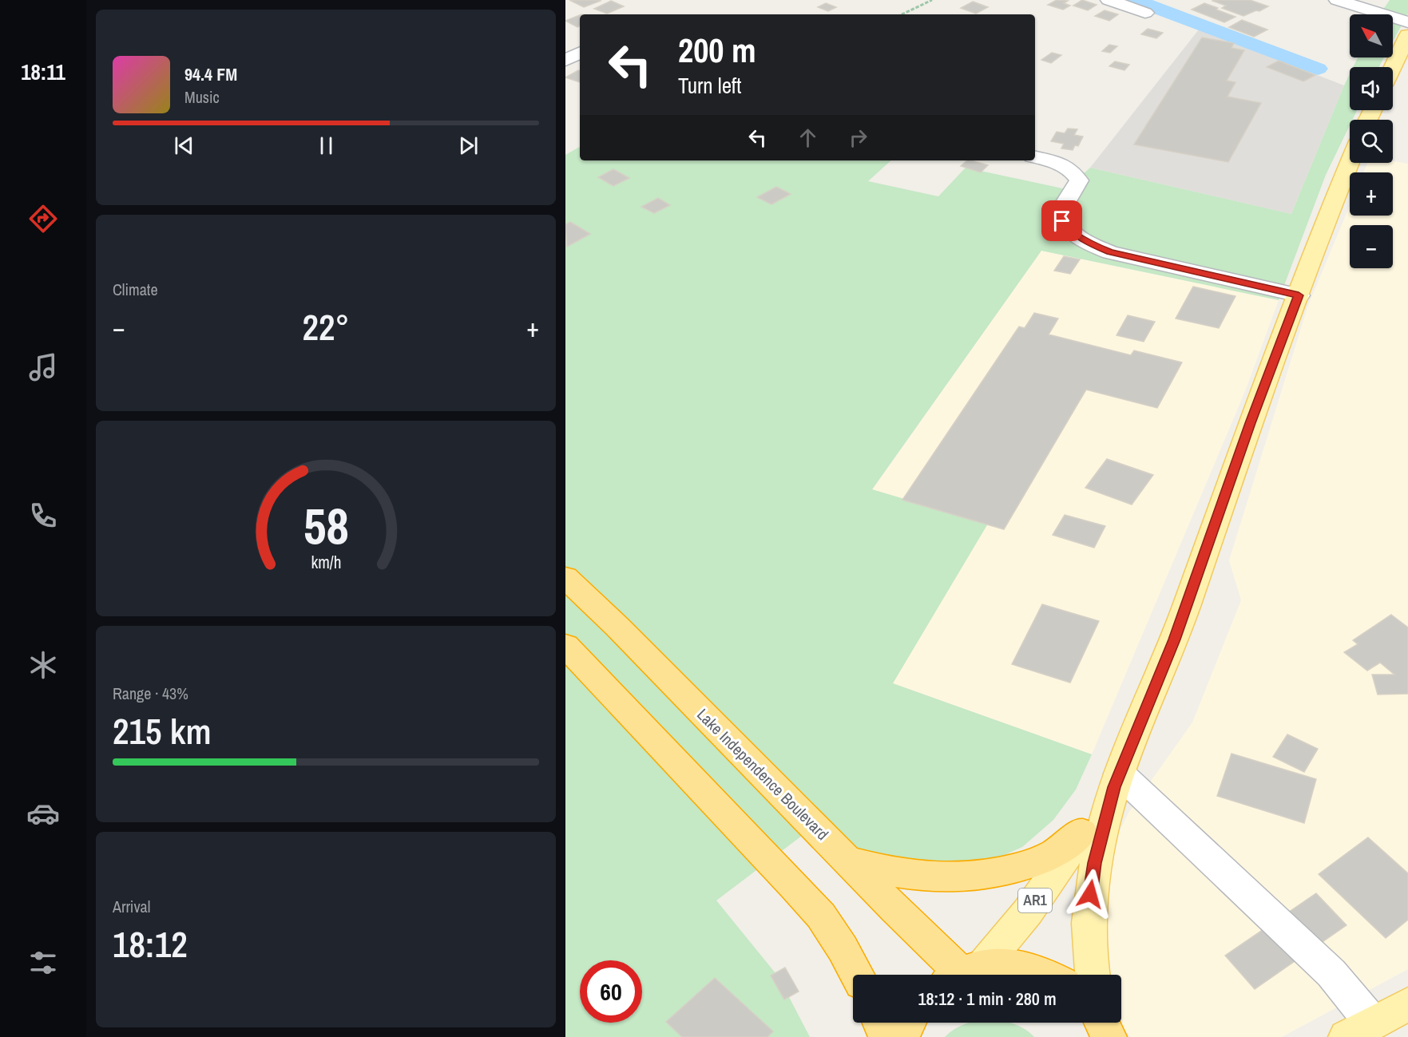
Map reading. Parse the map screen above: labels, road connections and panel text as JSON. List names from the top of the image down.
{
  "streets": {
    "highway": ["Lake Independence Boulevard"],
    "main road": ["AR1"]
  },
  "crossings": [
    ["Lake Independence Boulevard", "AR1"]
  ],
  "north": "top left",
  "page": {
    "tabs": "18:11",
    "map_buttons": ["+", "−"],
    "turn": ["200 m", "Turn left"],
    "song": ["94.4 FM", "Music"],
    "tile": [
      "Climate",
      ["Range · 43%", "215 km"],
      ["Arrival", "18:12"]
    ],
    "heat": ["−", "22°", "+"],
    "limit": "60",
    "trip": "18:12 · 1 min · 280 m",
    "gauge": ["58", "km/h"]
  }
}
